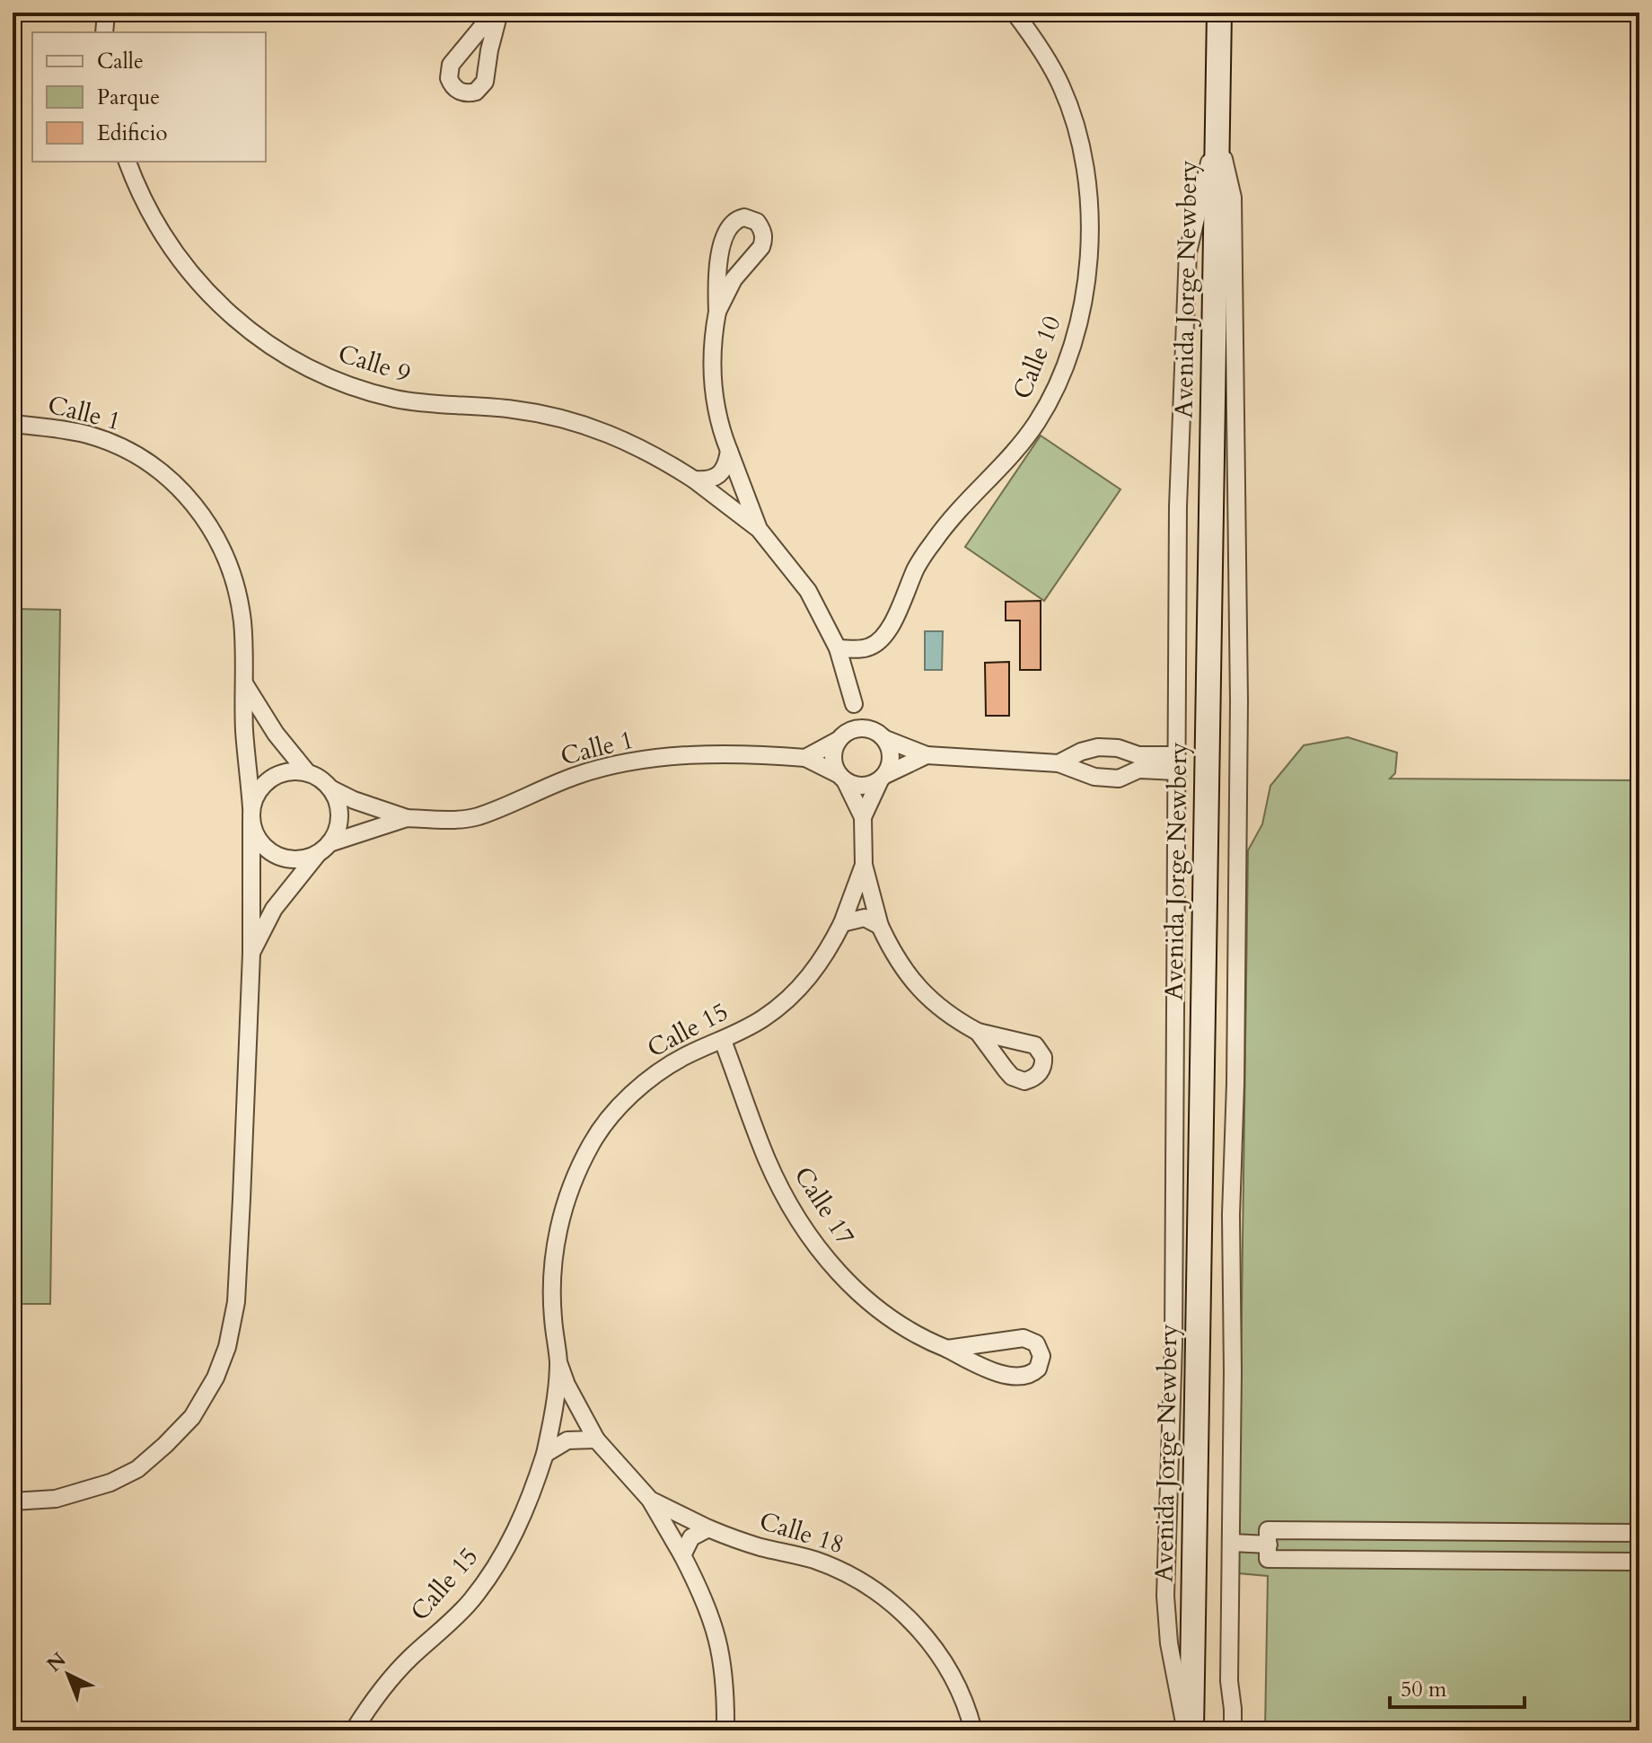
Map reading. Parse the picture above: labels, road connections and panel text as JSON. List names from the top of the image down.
{
  "streets": {
    "main road": ["Avenida Jorge Newbery"],
    "street": [
      "Calle 10",
      "Calle 9",
      "Calle 1",
      "Calle 15",
      "Calle 17",
      "Calle 18"
    ]
  },
  "crossings": [
    ["Calle 15", "Calle 17"]
  ],
  "legend": ["Calle", "Parque", "Edificio"],
  "scale_bar": "50 m",
  "north": "top left"
}
